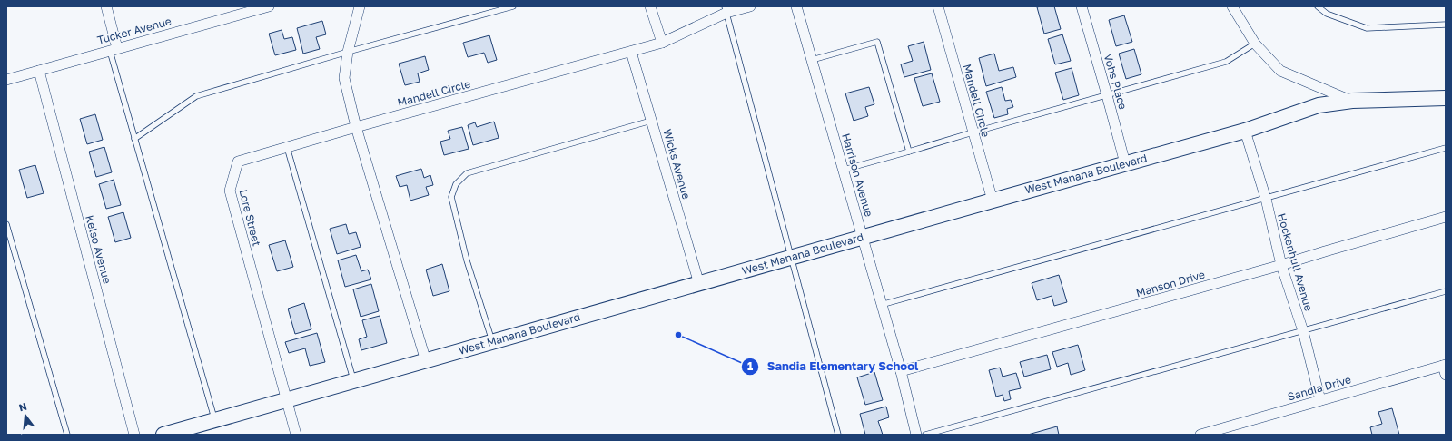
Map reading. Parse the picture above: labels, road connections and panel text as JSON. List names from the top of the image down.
{
  "streets": {
    "street": [
      "Tucker Avenue",
      "Vohs Place",
      "Mandell Circle",
      "Wicks Avenue",
      "West Manana Boulevard",
      "Harrison Avenue",
      "Lore Street",
      "Kelso Avenue",
      "Hockenhull Avenue",
      "Manson Drive",
      "Sandia Drive"
    ]
  },
  "crossings": [
    ["Tucker Avenue", "Kelso Avenue"],
    ["Vohs Place", "West Manana Boulevard"],
    ["Mandell Circle", "Wicks Avenue"],
    ["Mandell Circle", "West Manana Boulevard"],
    ["Mandell Circle", "Lore Street"],
    ["Wicks Avenue", "West Manana Boulevard"],
    ["West Manana Boulevard", "Harrison Avenue"],
    ["West Manana Boulevard", "Lore Street"],
    ["West Manana Boulevard", "Hockenhull Avenue"],
    ["Harrison Avenue", "Manson Drive"],
    ["Hockenhull Avenue", "Manson Drive"],
    ["Hockenhull Avenue", "Sandia Drive"]
  ],
  "places": ["Sandia Elementary School"],
  "north": "top"
}
